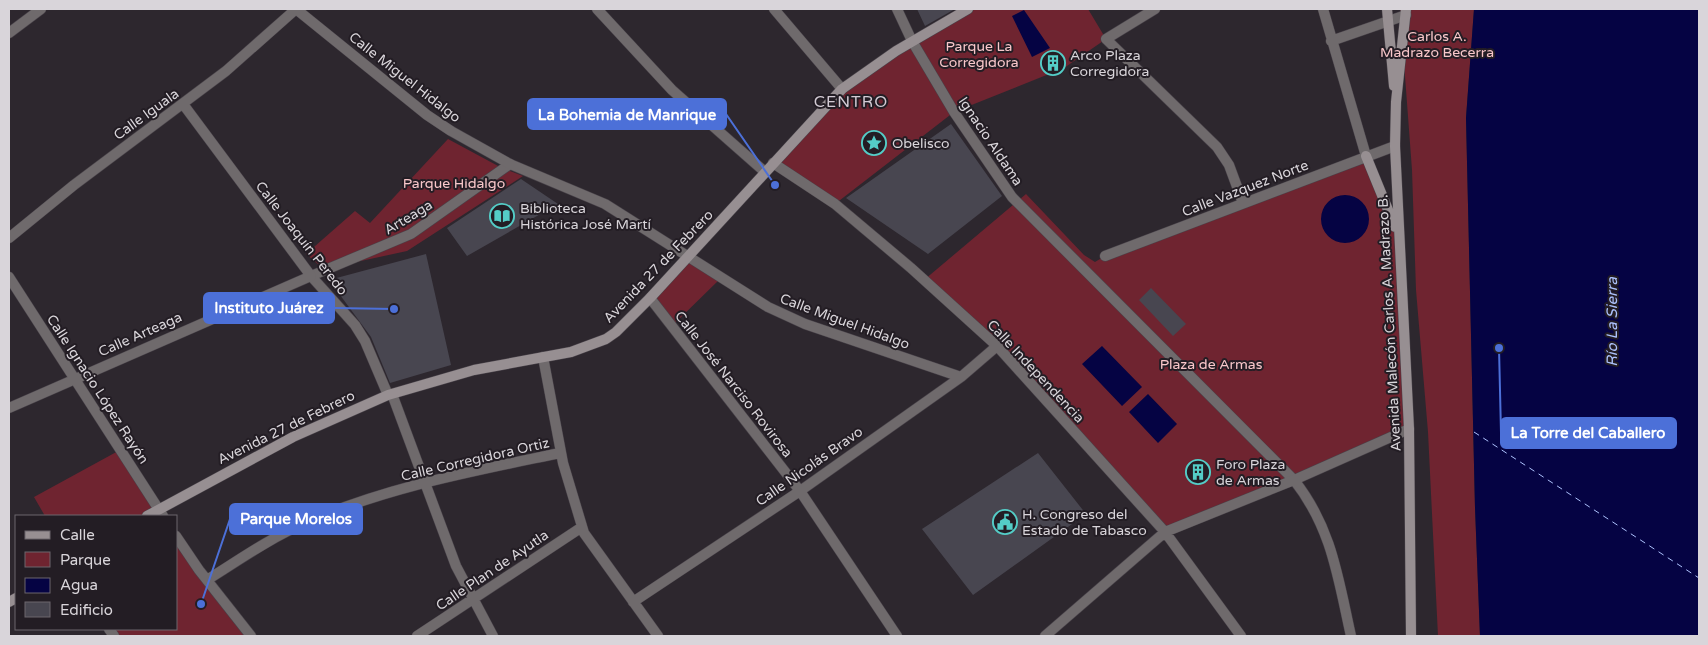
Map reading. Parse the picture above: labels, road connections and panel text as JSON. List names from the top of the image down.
{
  "streets": {
    "main road": ["Avenida 27 de Febrero", "Avenida Malecón Carlos A. Madrazo B."],
    "street": [
      "Calle Miguel Hidalgo",
      "Calle Iguala",
      "Ignacio Aldama",
      "Calle Vazquez Norte",
      "Arteaga",
      "Calle Joaquín Peredo",
      "Calle Arteaga",
      "Calle Independencia",
      "Calle José Narciso Rovirosa",
      "Calle Ignacio López Rayón",
      "Calle Corregidora Ortiz",
      "Calle Nicolás Bravo",
      "Calle Plan de Ayutla"
    ]
  },
  "crossings": [
    ["Calle Miguel Hidalgo", "Calle Iguala"],
    ["Calle Miguel Hidalgo", "Arteaga"],
    ["Calle Miguel Hidalgo", "Avenida 27 de Febrero"],
    ["Calle Miguel Hidalgo", "Calle Nicolás Bravo"],
    ["Calle Iguala", "Calle Joaquín Peredo"],
    ["Ignacio Aldama", "Avenida 27 de Febrero"],
    ["Calle Vazquez Norte", "Avenida Malecón Carlos A. Madrazo B."],
    ["Arteaga", "Calle Joaquín Peredo"],
    ["Arteaga", "Calle Arteaga"],
    ["Calle Joaquín Peredo", "Avenida 27 de Febrero"],
    ["Calle Joaquín Peredo", "Calle Arteaga"],
    ["Calle Joaquín Peredo", "Calle Corregidora Ortiz"],
    ["Calle Joaquín Peredo", "Calle Plan de Ayutla"],
    ["Avenida 27 de Febrero", "Calle Independencia"],
    ["Avenida 27 de Febrero", "Calle José Narciso Rovirosa"],
    ["Avenida 27 de Febrero", "Calle Ignacio López Rayón"],
    ["Calle Arteaga", "Calle Ignacio López Rayón"],
    ["Calle Independencia", "Calle Nicolás Bravo"],
    ["Calle José Narciso Rovirosa", "Calle Nicolás Bravo"]
  ],
  "districts": ["CENTRO"],
  "water": ["Río La Sierra"],
  "parks": [
    "Carlos A. Madrazo Becerra",
    "Parque La Corregidora",
    "Parque Hidalgo",
    "Plaza de Armas"
  ],
  "places": {
    "building": ["Arco Plaza Corregidora", "Foro Plaza de Armas"],
    "place": ["Obelisco"],
    "other": [
      "La Bohemia de Manrique",
      "Instituto Juárez",
      "La Torre del Caballero",
      "Parque Morelos"
    ],
    "library": ["Biblioteca Histórica José Martí"],
    "public building": ["H. Congreso del Estado de Tabasco"]
  },
  "legend": [
    "Calle",
    "Parque",
    "Agua",
    "Edificio"
  ]
}
